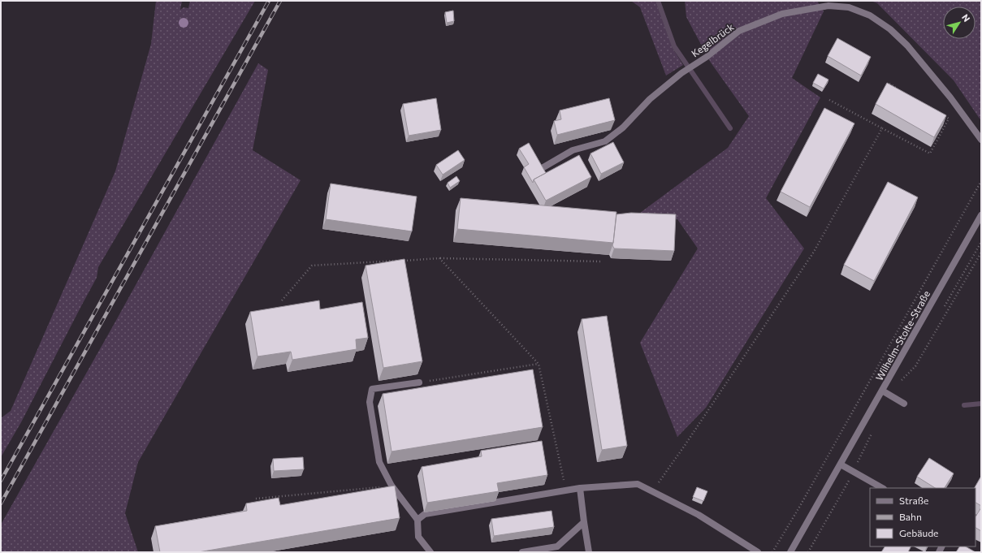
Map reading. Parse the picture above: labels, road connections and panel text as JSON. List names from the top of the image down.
{
  "streets": {
    "street": ["Kegelbrück", "Wilhelm-Stolte-Straße"]
  },
  "legend": ["Straße", "Bahn", "Gebäude"],
  "north": "top right"
}
